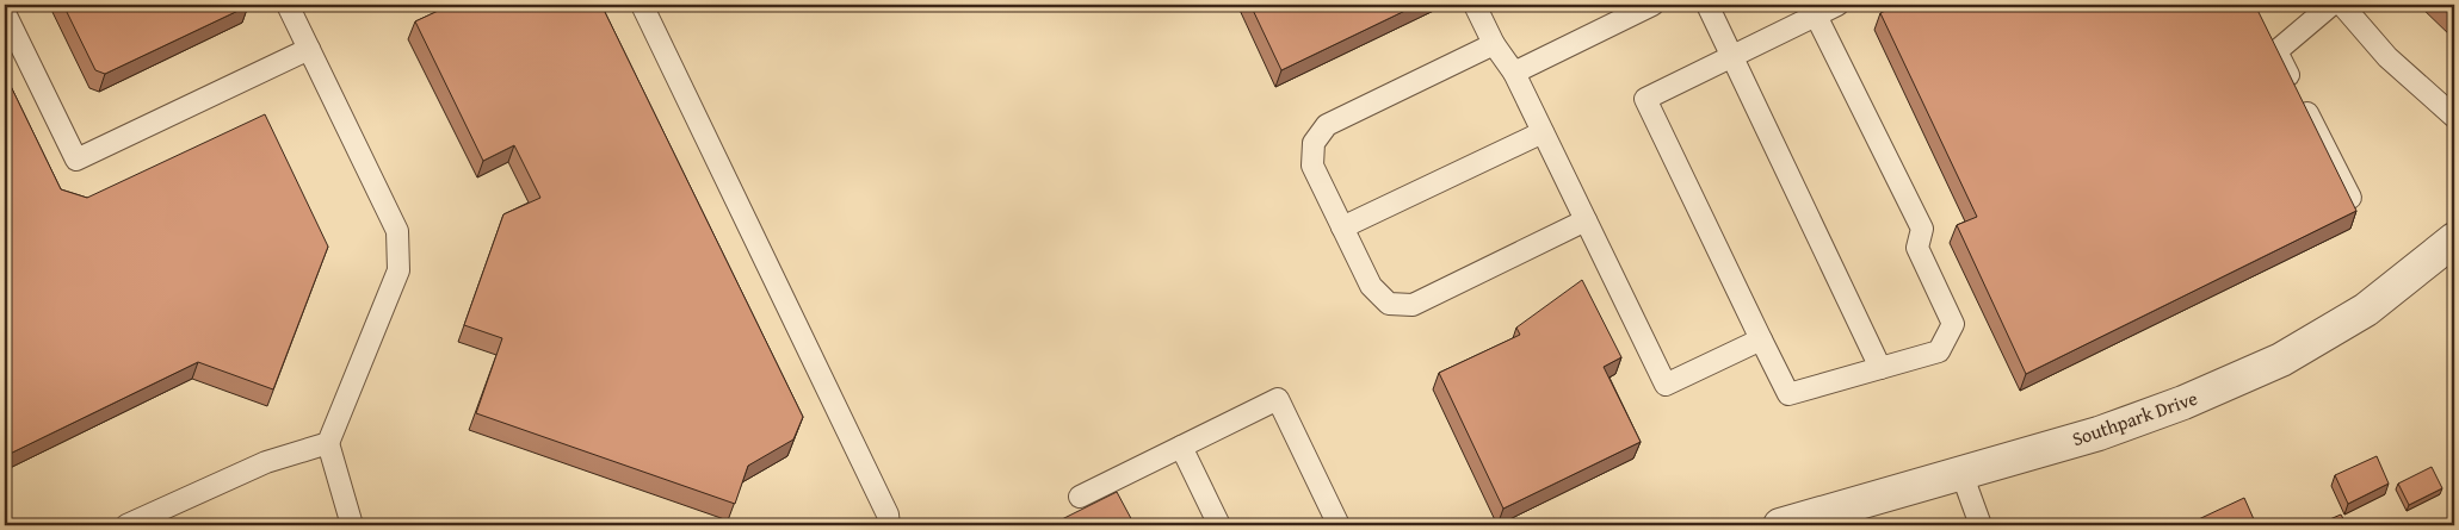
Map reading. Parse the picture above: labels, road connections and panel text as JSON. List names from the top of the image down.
{
  "streets": {
    "street": ["Southpark Drive"]
  }
}
